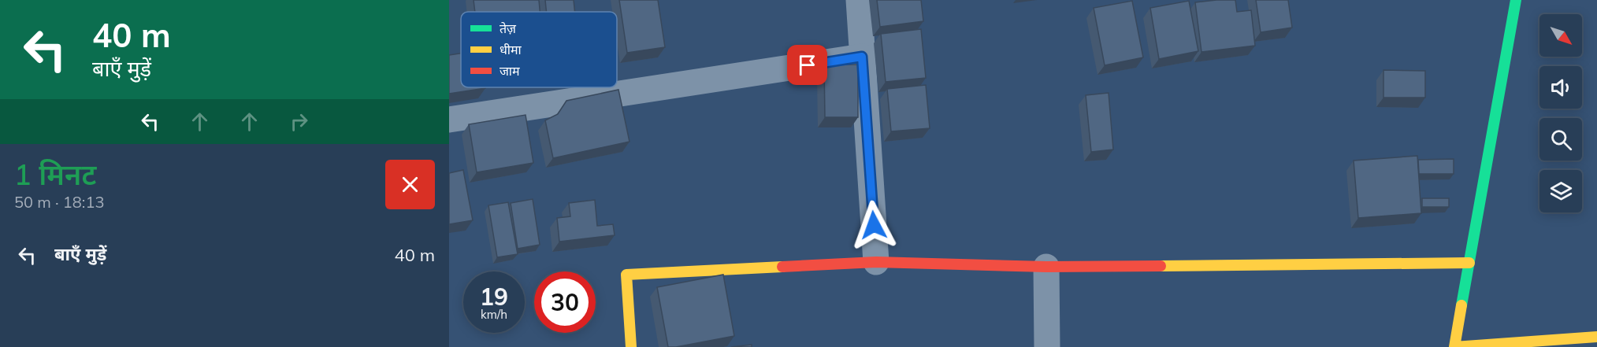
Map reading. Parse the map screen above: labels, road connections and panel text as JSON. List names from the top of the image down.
{
  "legend": ["तेज़", "धीमा", "जाम"],
  "north": "bottom right",
  "page": {
    "turn": ["40 m", "बाएँ मुड़ें"],
    "heading": ["1 मिनट", "50 m · 18:13"],
    "list": [
      {
        "name": "बाएँ मुड़ें",
        "value": "40 m"
      }
    ],
    "speed": "19 km/h",
    "limit": "30"
  }
}
